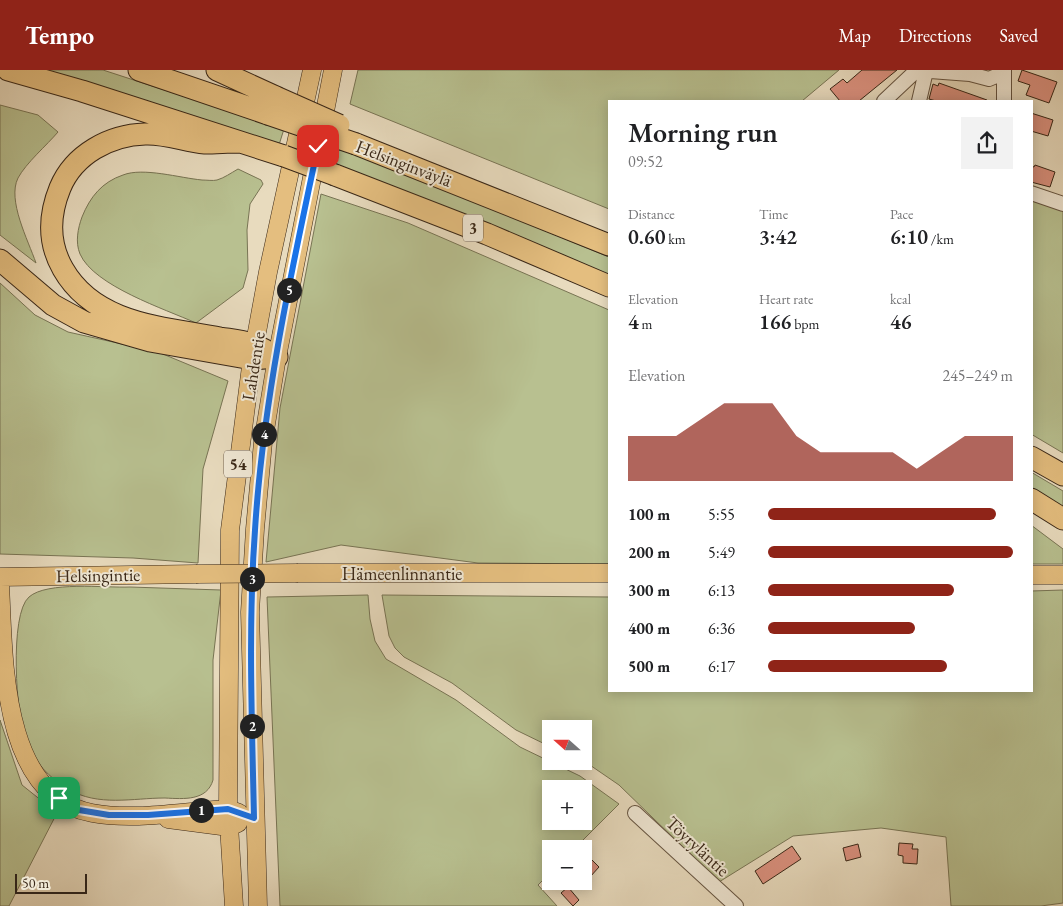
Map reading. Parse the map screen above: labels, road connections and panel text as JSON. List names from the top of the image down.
{
  "streets": {
    "highway": ["Helsinginväylä", "3"],
    "main road": [
      "Lahdentie",
      "54",
      "Hämeenlinnantie",
      "Helsingintie"
    ],
    "street": ["Töyryläntie"]
  },
  "crossings": [
    ["Helsinginväylä", "3"],
    ["Hämeenlinnantie", "Helsingintie"]
  ],
  "scale_bar": "50 m",
  "north": "left",
  "page": {
    "header": "Tempo",
    "nav": ["Map", "Directions", "Saved"],
    "heading": ["Morning run", "09:52"],
    "stats": [
      ["Distance", "0.60 km"],
      ["Time", "3:42"],
      ["Pace", "6:10 /km"],
      ["Elevation", "4 m"],
      ["Heart rate", "166 bpm"],
      ["kcal", "46"]
    ],
    "pins": [
      "5",
      "4",
      "3",
      "2",
      "1"
    ],
    "chart": ["Elevation", "245–249 m"],
    "list": [
      {
        "name": "100 m",
        "note": "5:55"
      },
      {
        "name": "200 m",
        "note": "5:49"
      },
      {
        "name": "300 m",
        "note": "6:13"
      },
      {
        "name": "400 m",
        "note": "6:36"
      },
      {
        "name": "500 m",
        "note": "6:17"
      }
    ],
    "map_buttons": ["+", "−"],
    "scale": "50 m"
  }
}
